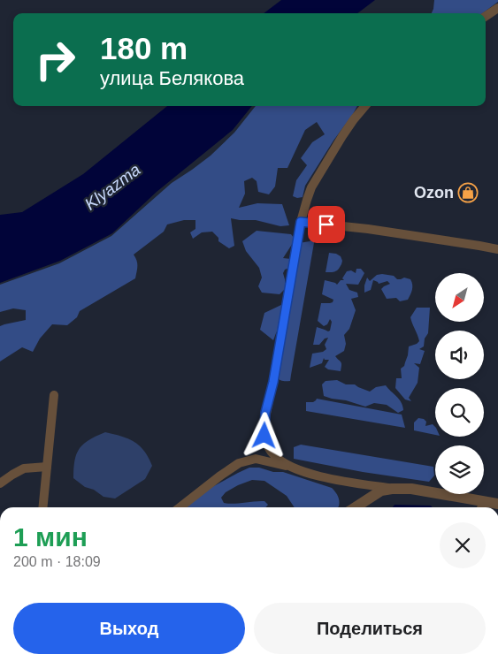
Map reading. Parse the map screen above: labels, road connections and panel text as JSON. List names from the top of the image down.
{
  "water": ["Klyazma"],
  "places": {
    "shop": ["Ozon"]
  },
  "north": "bottom left",
  "page": {
    "turn": ["180 m", "улица Белякова"],
    "heading": ["1 мин", "200 m · 18:09"],
    "buttons": ["Выход", "Поделиться"]
  }
}
